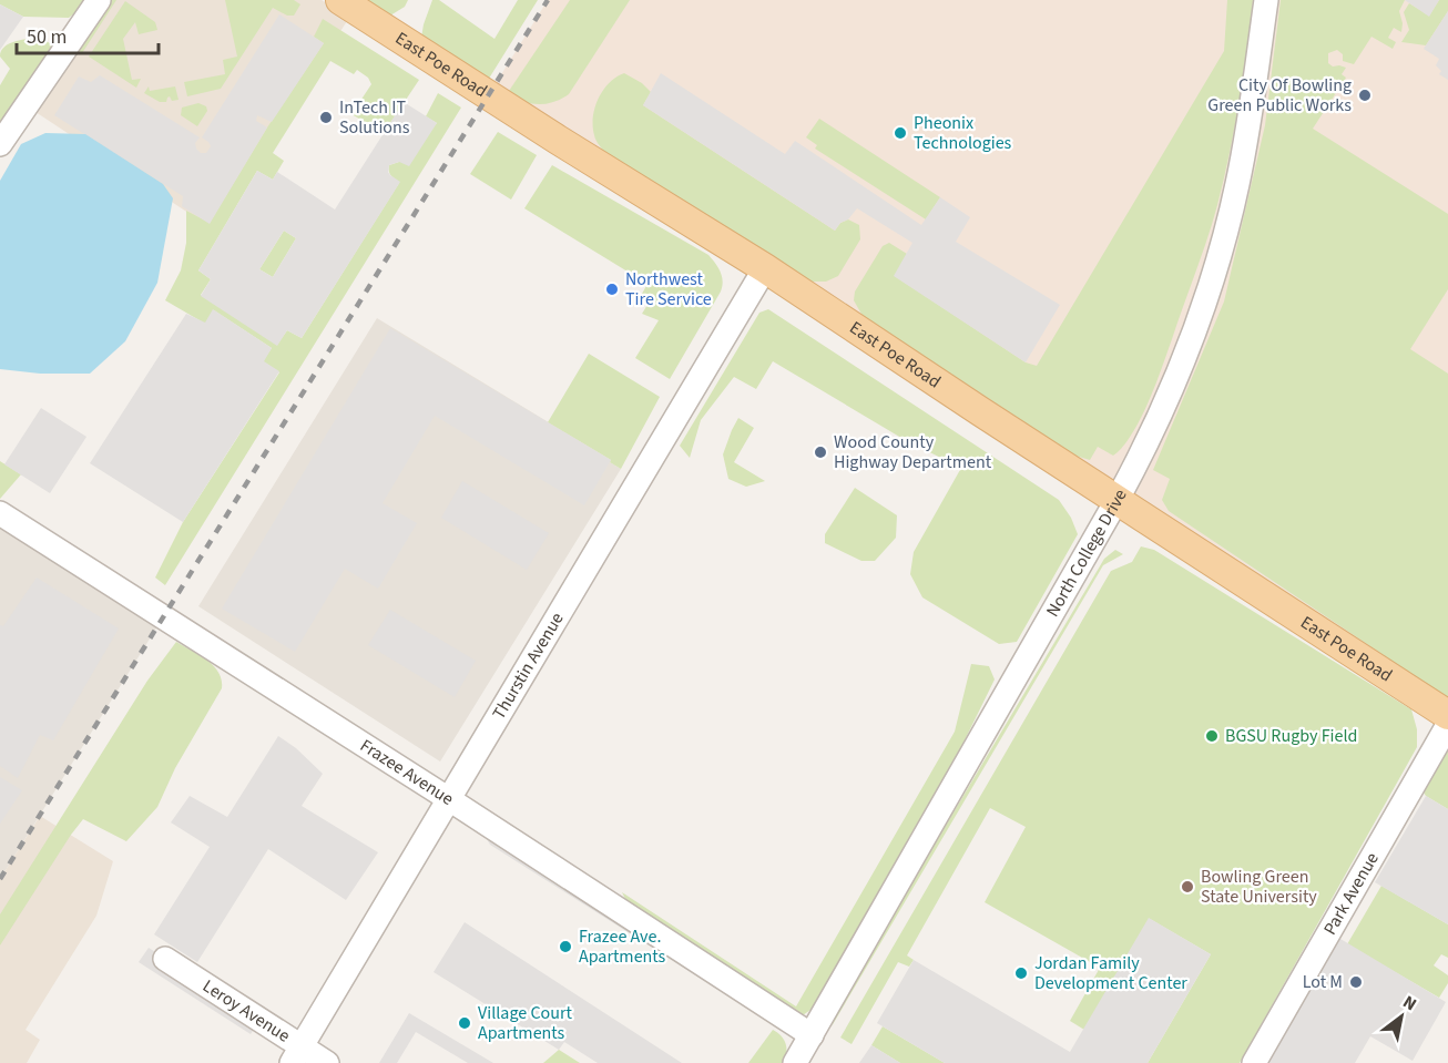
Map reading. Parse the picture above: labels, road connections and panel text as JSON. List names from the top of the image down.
{
  "streets": {
    "main road": ["East Poe Road"],
    "street": [
      "North College Drive",
      "Thurstin Avenue",
      "Frazee Avenue",
      "Park Avenue",
      "Leroy Avenue"
    ]
  },
  "crossings": [
    ["East Poe Road", "North College Drive"],
    ["East Poe Road", "Thurstin Avenue"],
    ["North College Drive", "Frazee Avenue"],
    ["Thurstin Avenue", "Frazee Avenue"],
    ["Thurstin Avenue", "Leroy Avenue"]
  ],
  "places": [
    "City Of Bowling Green Public Works",
    "InTech IT Solutions",
    "Pheonix Technologies",
    "Northwest Tire Service",
    "Wood County Highway Department",
    "BGSU Rugby Field",
    "Bowling Green State University",
    "Frazee Ave. Apartments",
    "Jordan Family Development Center",
    "Lot M",
    "Village Court Apartments"
  ],
  "scale_bar": "50 m",
  "north": "top right"
}
